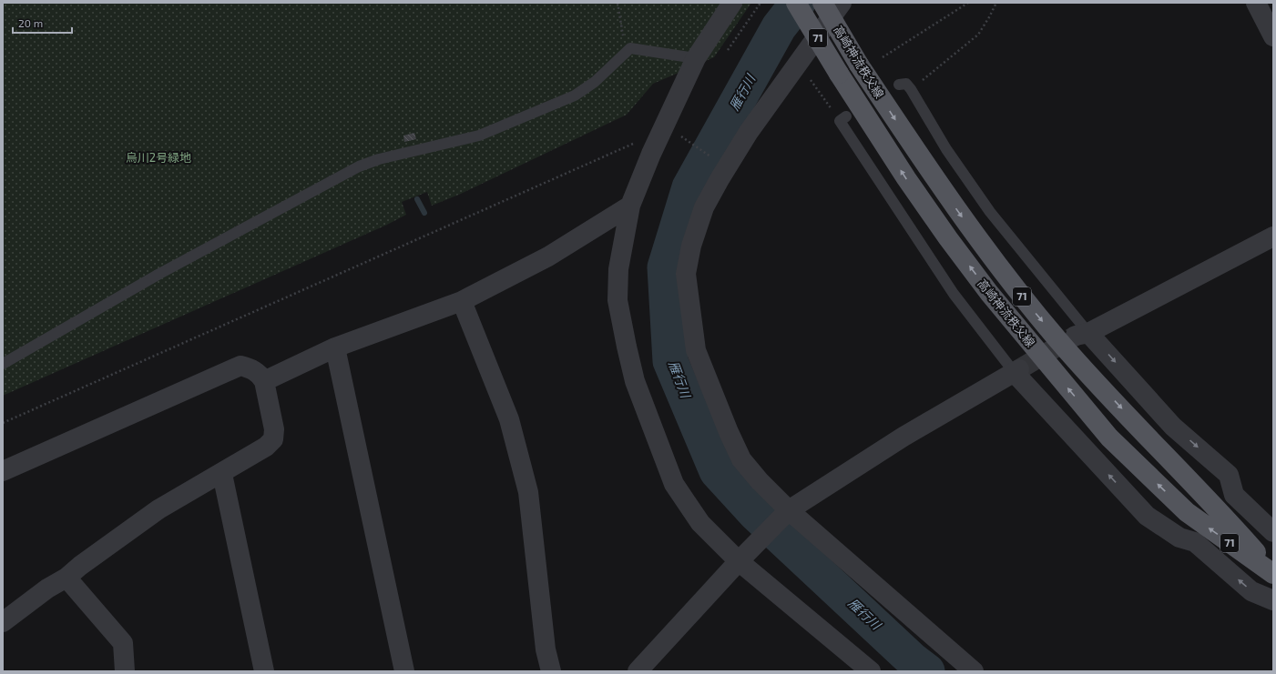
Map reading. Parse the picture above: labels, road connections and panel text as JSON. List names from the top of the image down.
{
  "streets": {
    "main road": ["71", "高崎神流秩父線"]
  },
  "water": ["雁行川"],
  "parks": ["烏川2号緑地"],
  "scale_bar": "20 m"
}
